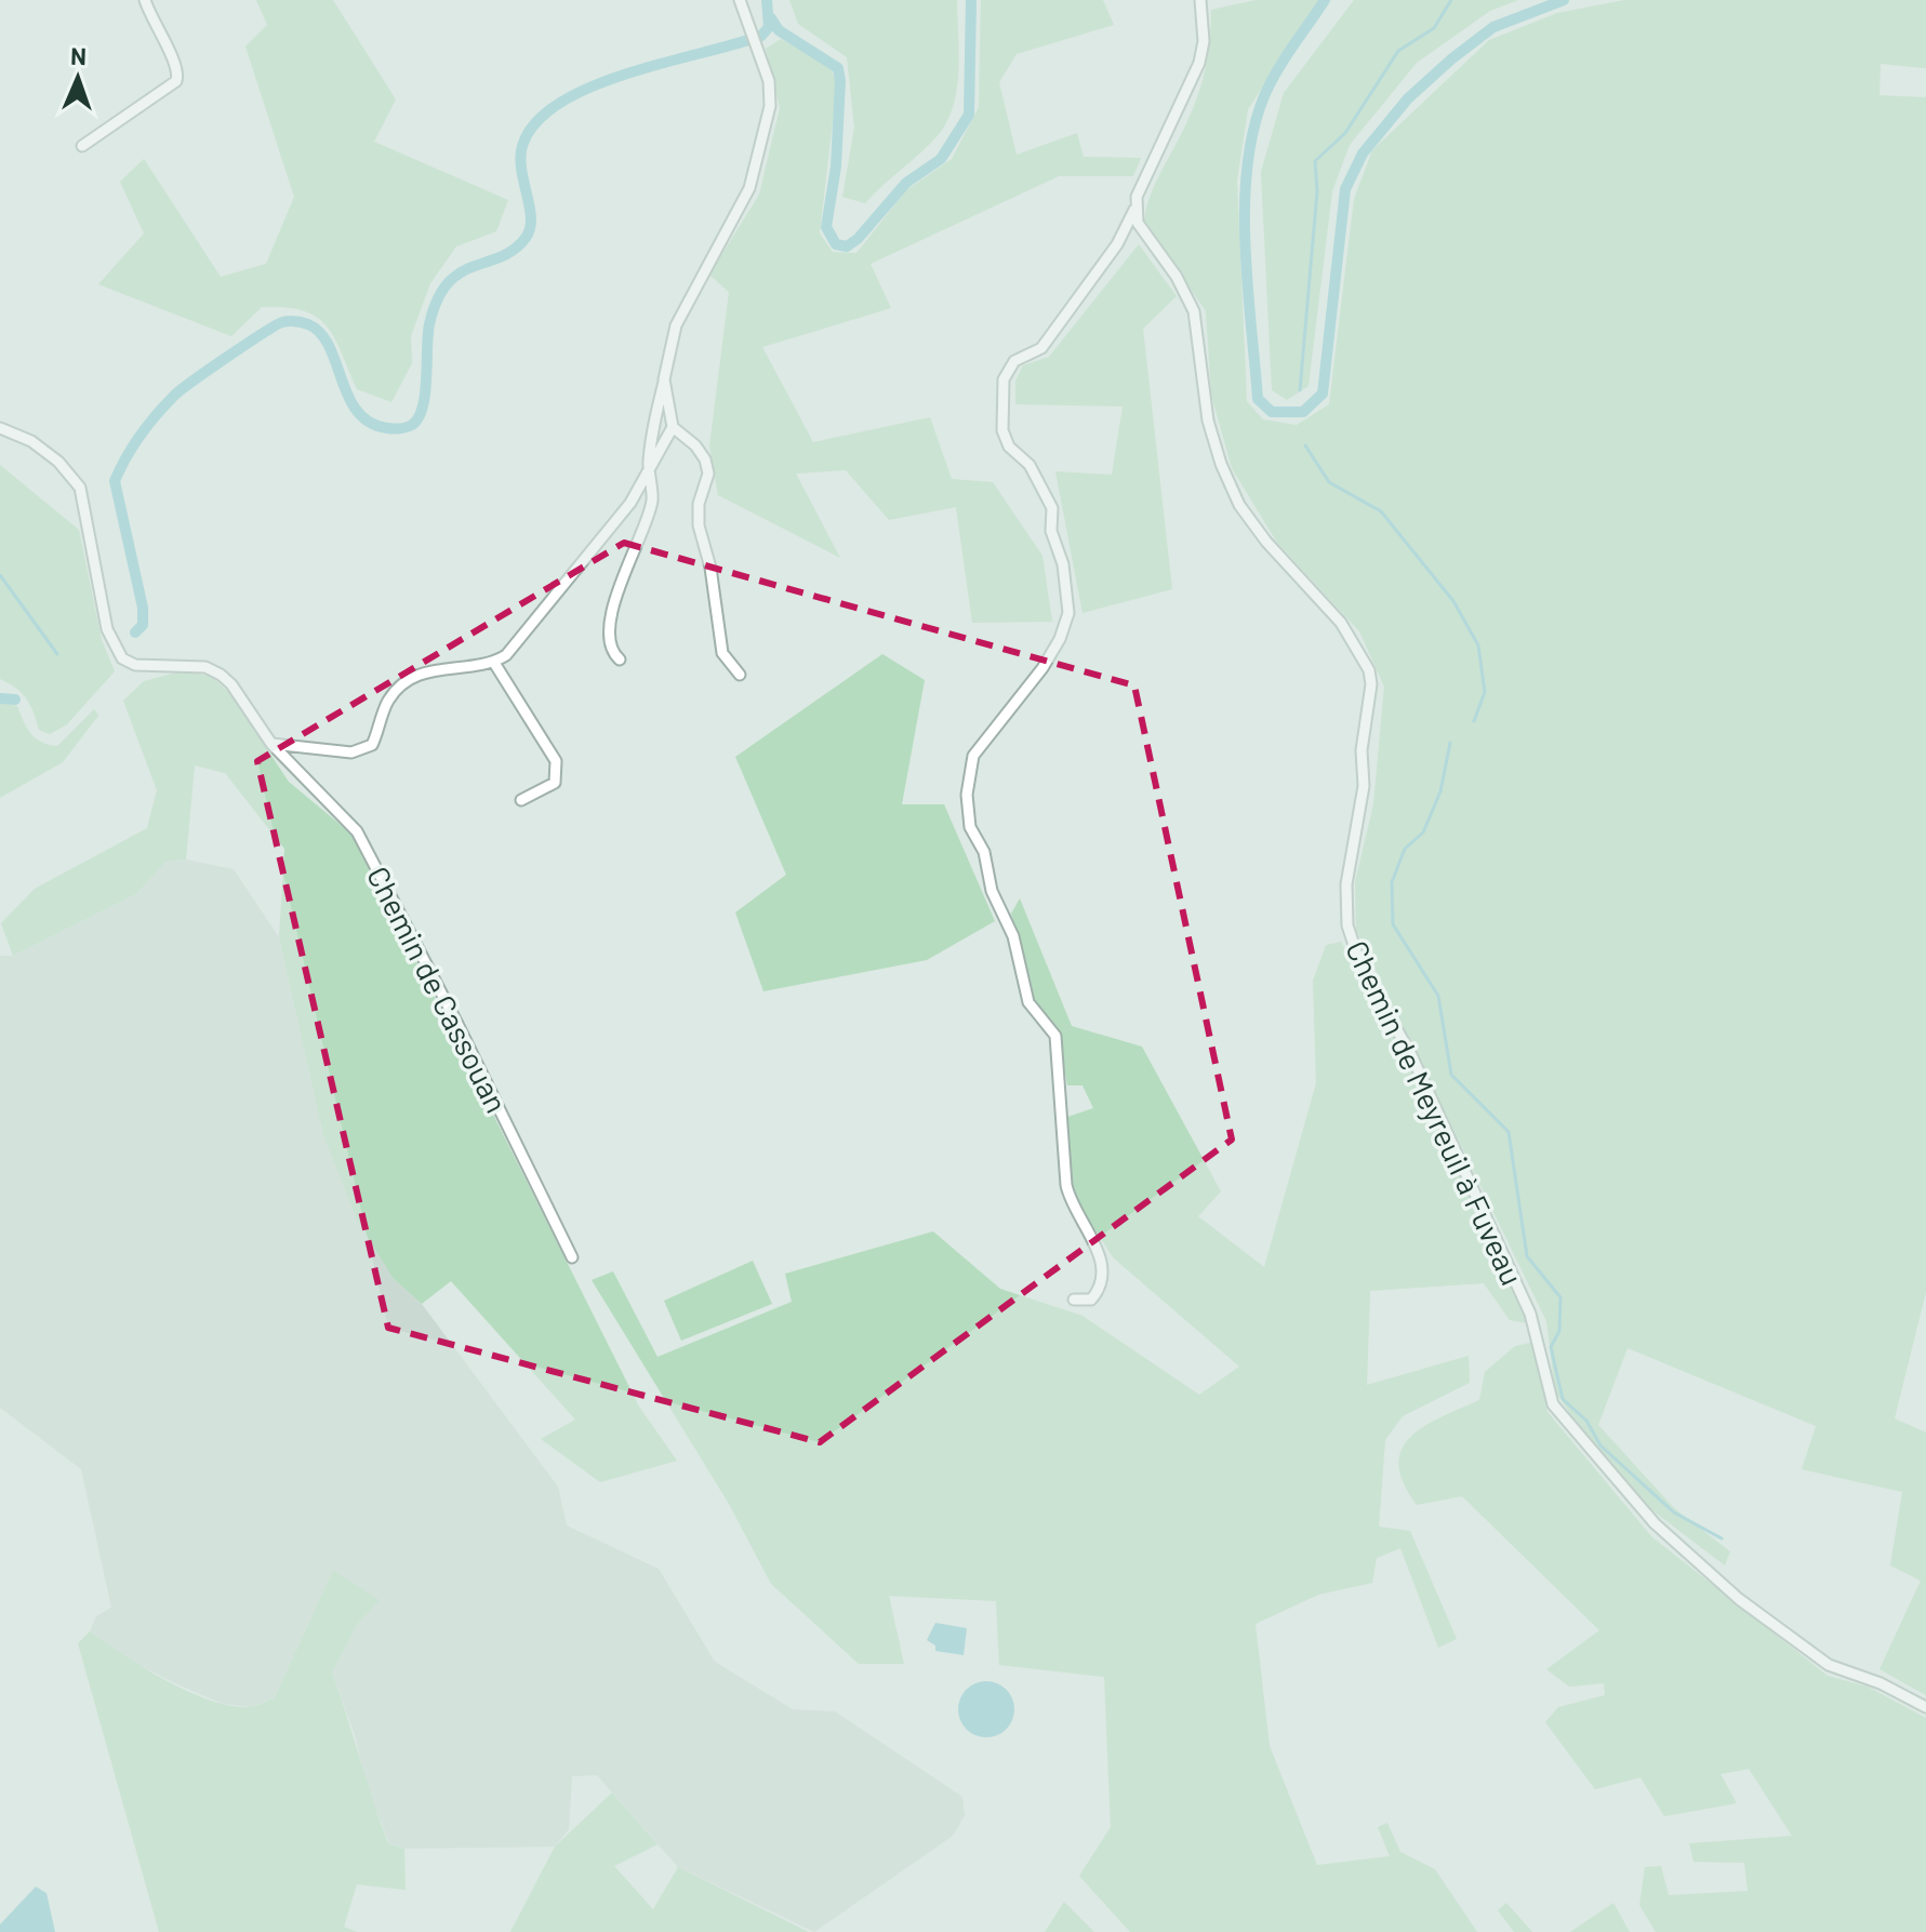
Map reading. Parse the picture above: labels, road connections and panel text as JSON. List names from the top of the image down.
{
  "streets": {
    "street": ["Chemin de Cassouan", "Chemin de Meyreuil à Fuveau"]
  },
  "north": "top"
}
